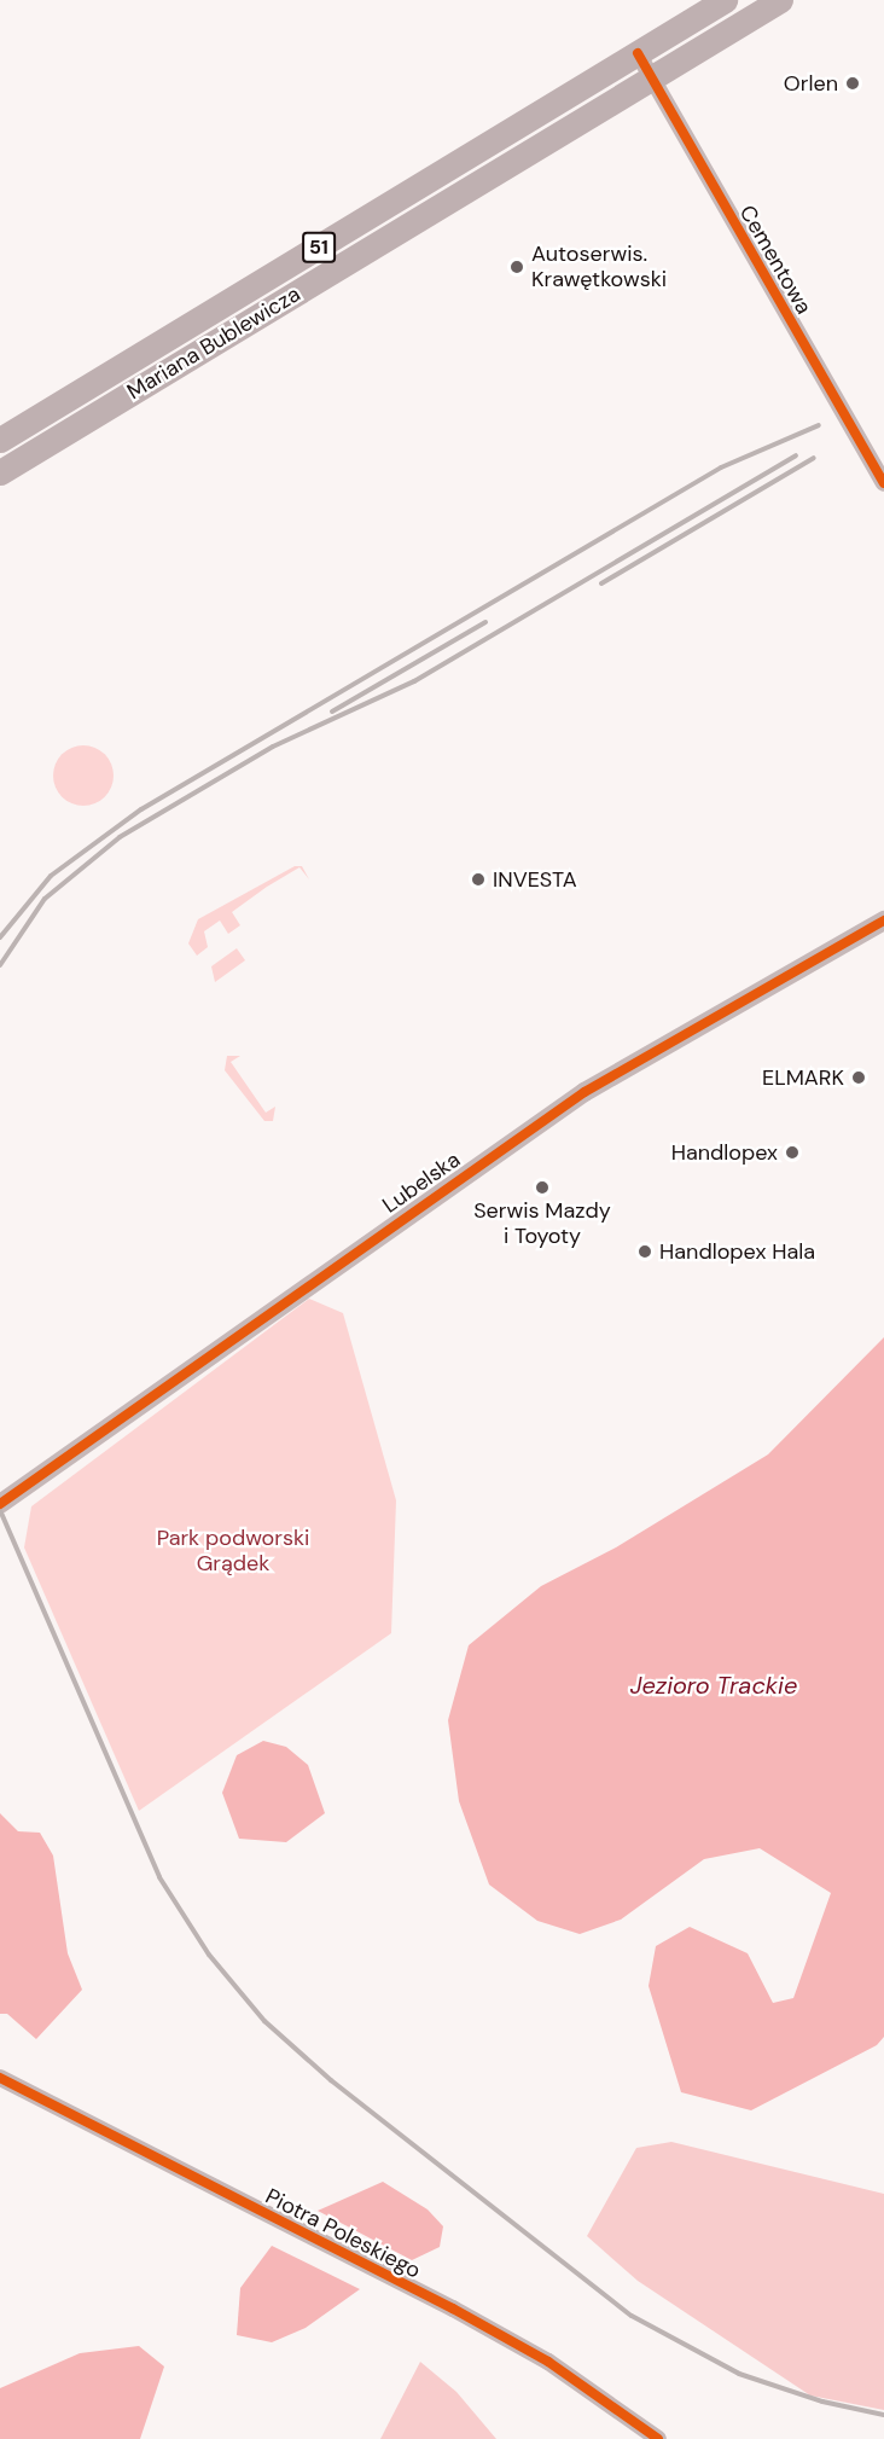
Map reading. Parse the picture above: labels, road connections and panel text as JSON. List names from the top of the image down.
{
  "streets": {
    "main road": ["51", "Mariana Bublewicza"],
    "street": ["Cementowa", "Lubelska", "Piotra Poleskiego"]
  },
  "crossings": [
    ["51", "Cementowa"],
    ["51", "Mariana Bublewicza"],
    ["Cementowa", "Mariana Bublewicza"]
  ],
  "water": ["Jezioro Trackie"],
  "parks": ["Park podworski Grądek"],
  "places": [
    "Orlen",
    "Autoserwis. Krawętkowski",
    "INVESTA",
    "ELMARK",
    "Handlopex",
    "Serwis Mazdy i Toyoty",
    "Handlopex Hala"
  ]
}
